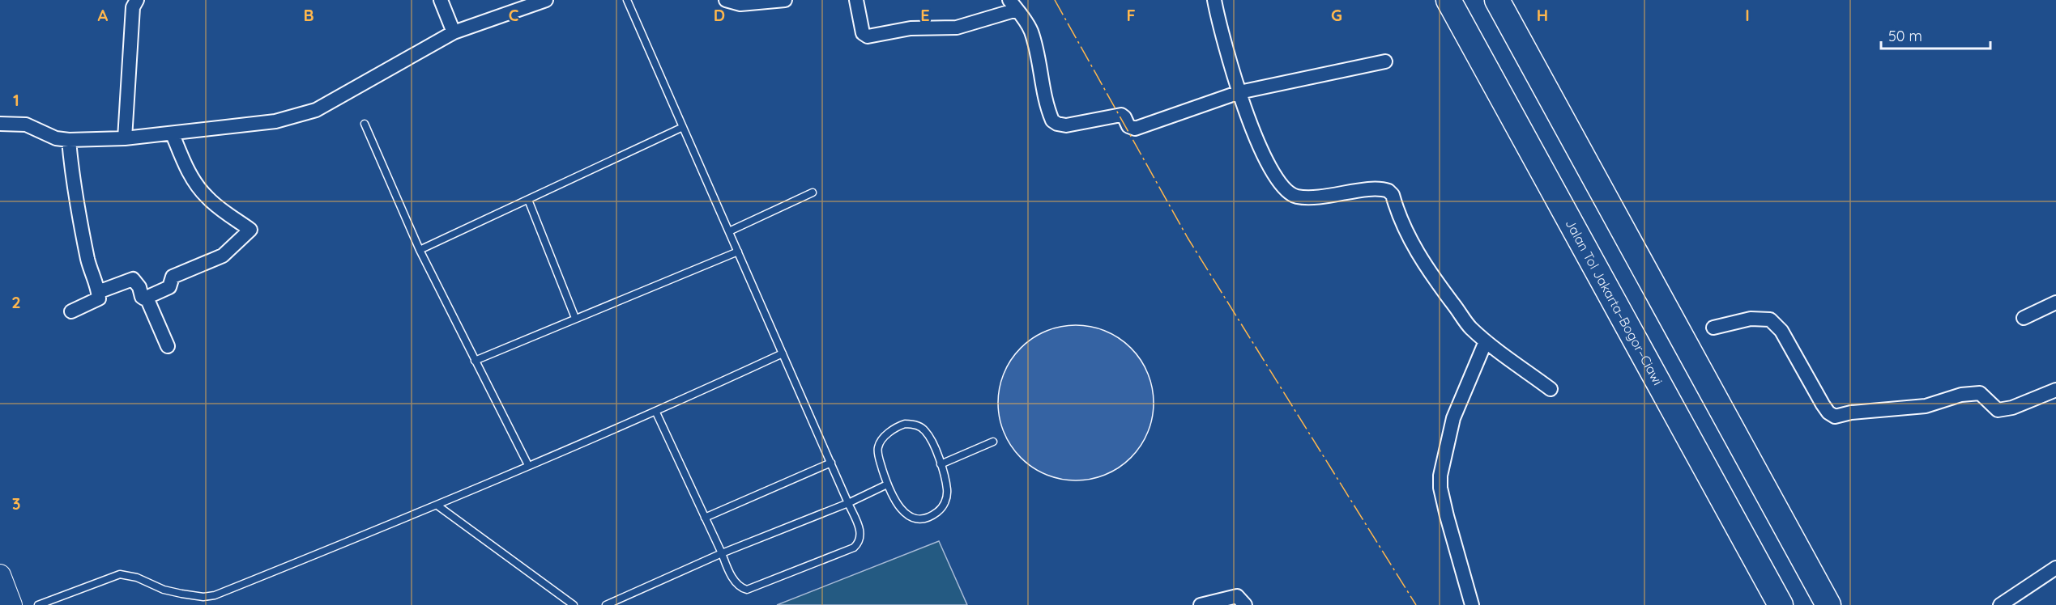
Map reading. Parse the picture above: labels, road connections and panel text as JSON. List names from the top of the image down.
{
  "streets": {
    "highway": ["Jalan Tol Jakarta–Bogor–Ciawi"]
  },
  "scale_bar": "50 m",
  "grid": {
    "columns": [
      "A",
      "B",
      "C",
      "D",
      "E",
      "F",
      "G",
      "H",
      "I"
    ],
    "rows": ["1", "2", "3"]
  }
}
